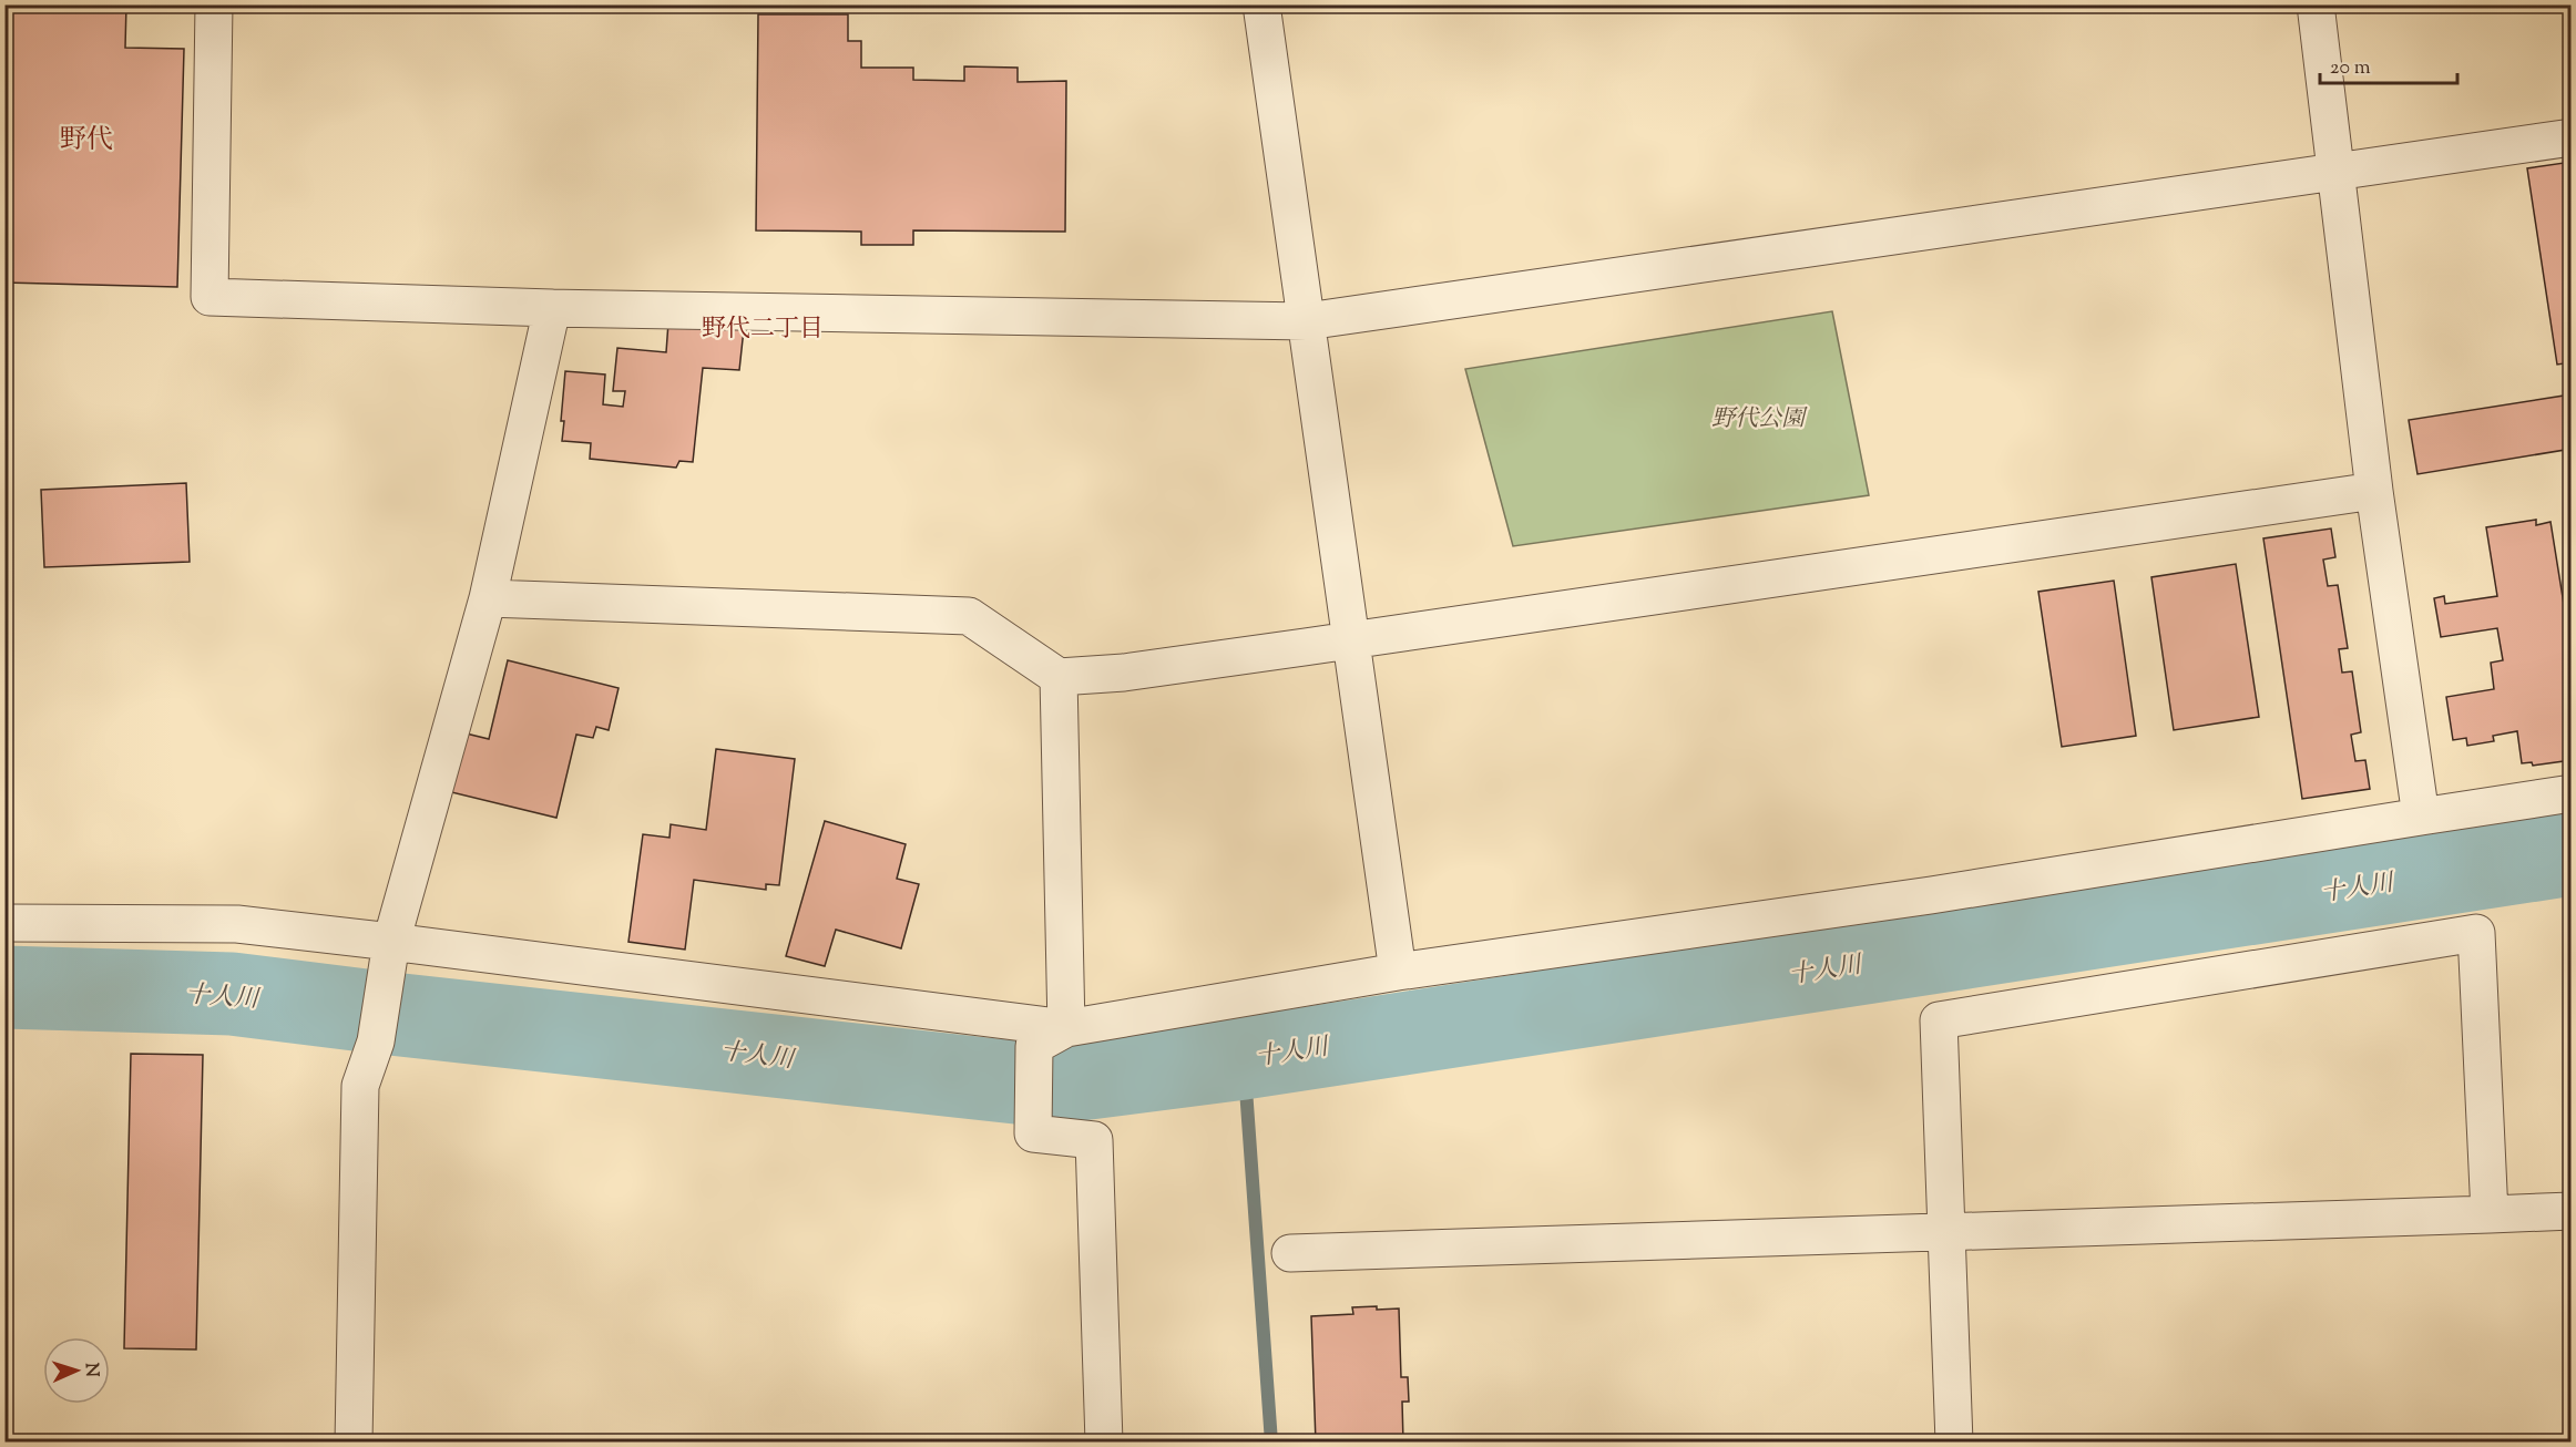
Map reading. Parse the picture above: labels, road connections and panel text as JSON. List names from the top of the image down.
{
  "districts": ["野代", "野代二丁目"],
  "water": ["十人川"],
  "parks": ["野代公園"],
  "scale_bar": "20 m",
  "north": "right"
}
